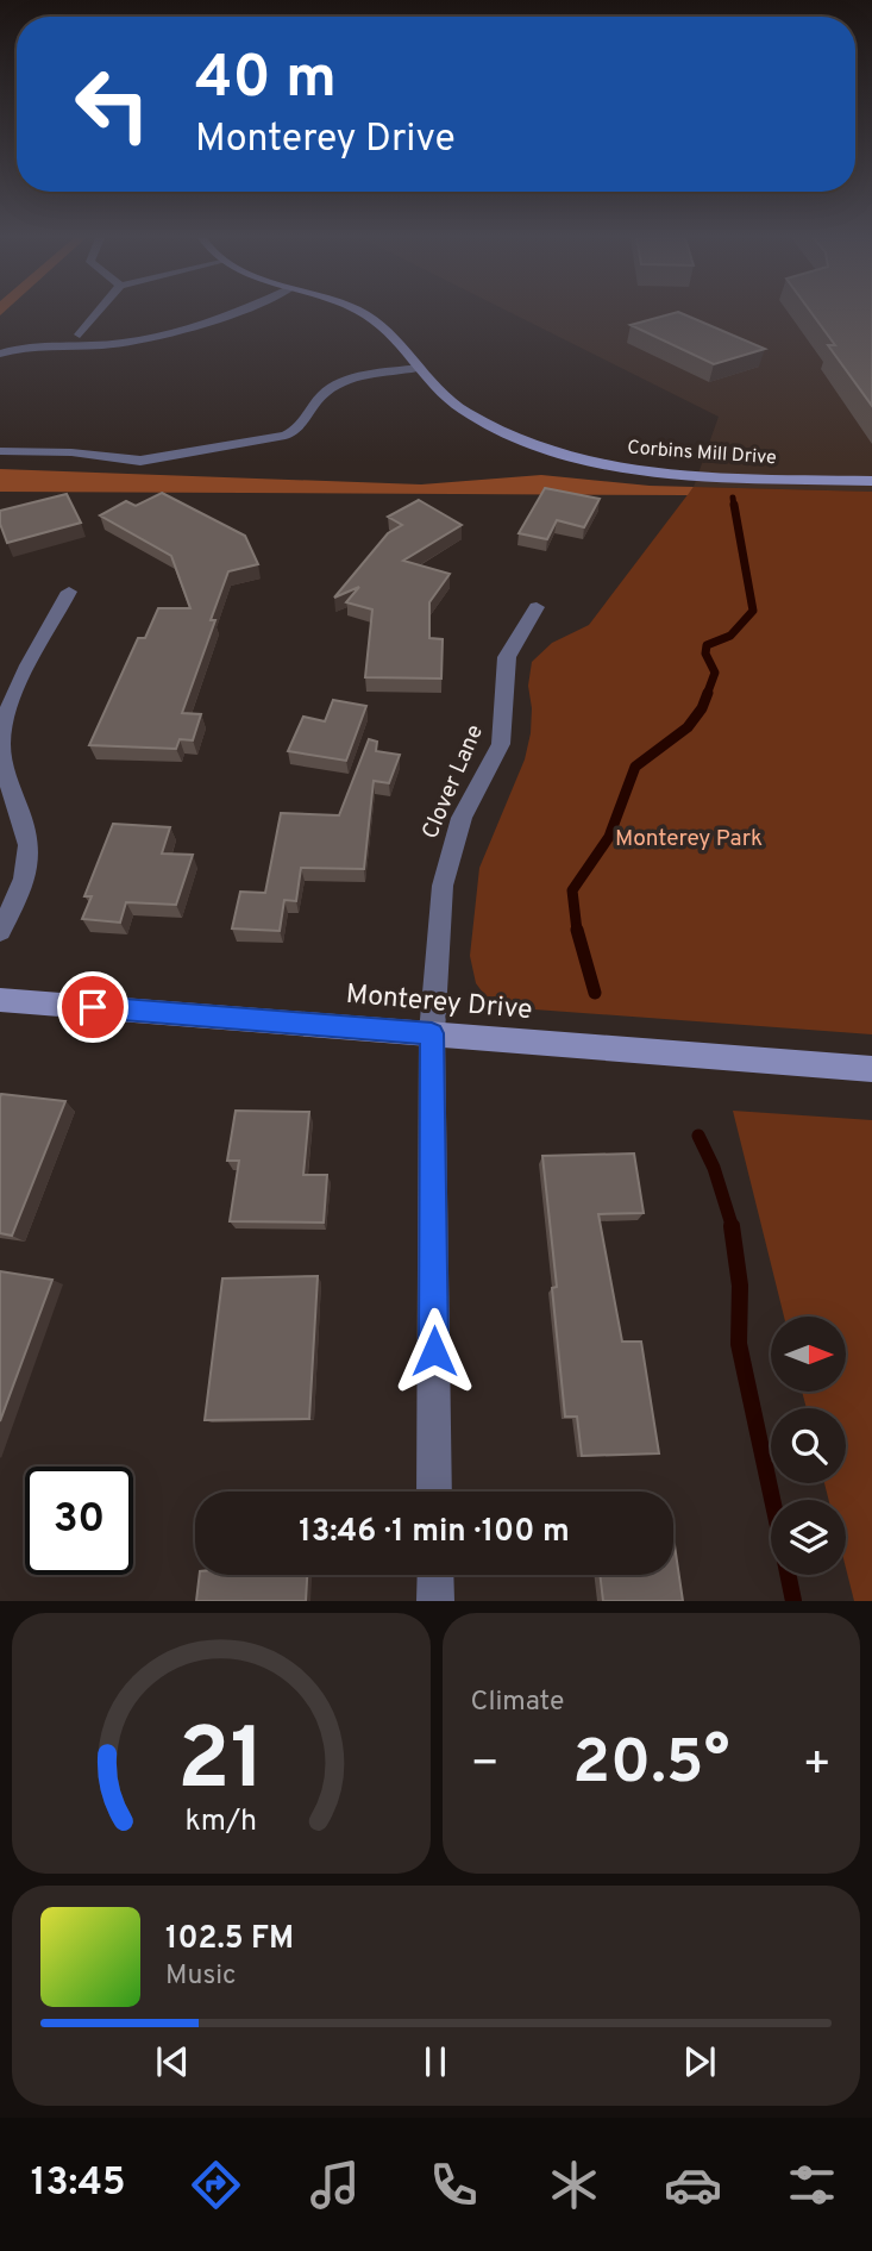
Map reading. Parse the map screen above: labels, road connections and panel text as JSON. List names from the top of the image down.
{
  "streets": {
    "street": ["Corbins Mill Drive", "Clover Lane", "Monterey Drive"]
  },
  "crossings": [
    ["Clover Lane", "Monterey Drive"]
  ],
  "parks": ["Monterey Park"],
  "north": "right",
  "page": {
    "turn": ["40 m", "Monterey Drive"],
    "limit": "30",
    "trip": "13:46 · 1 min · 100 m",
    "tile": "Climate",
    "heat": ["−", "20.5°", "+"],
    "song": ["102.5 FM", "Music"],
    "tabs": "13:45",
    "gauge": ["21", "km/h"]
  }
}
